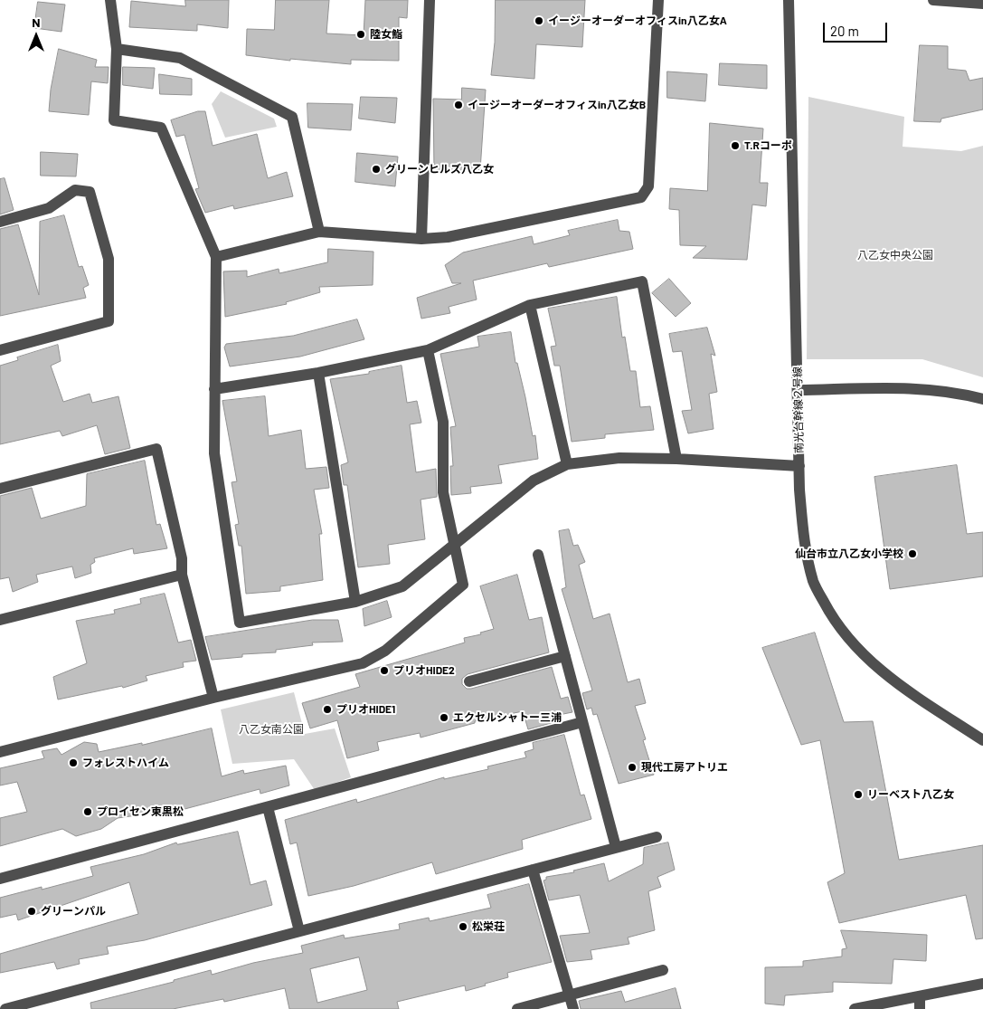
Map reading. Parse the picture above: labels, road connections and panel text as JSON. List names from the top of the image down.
{
  "streets": {
    "street": ["南光台幹線２号線"]
  },
  "parks": ["八乙女中央公園", "八乙女南公園"],
  "places": [
    "イージーオーダーオフィスin八乙女A",
    "陸女鮨",
    "イージーオーダーオフィスin八乙女B",
    "T.Rコーポ",
    "グリーンヒルズ八乙女",
    "仙台市立八乙女小学校",
    "プリオHIDE2",
    "プリオHIDE1",
    "エクセルシャトー三浦",
    "フォレストハイム",
    "現代工房アトリエ",
    "リーベスト八乙女",
    "プロイセン東黒松",
    "グリーンパル",
    "松栄荘"
  ],
  "scale_bar": "20 m",
  "north": "top"
}
